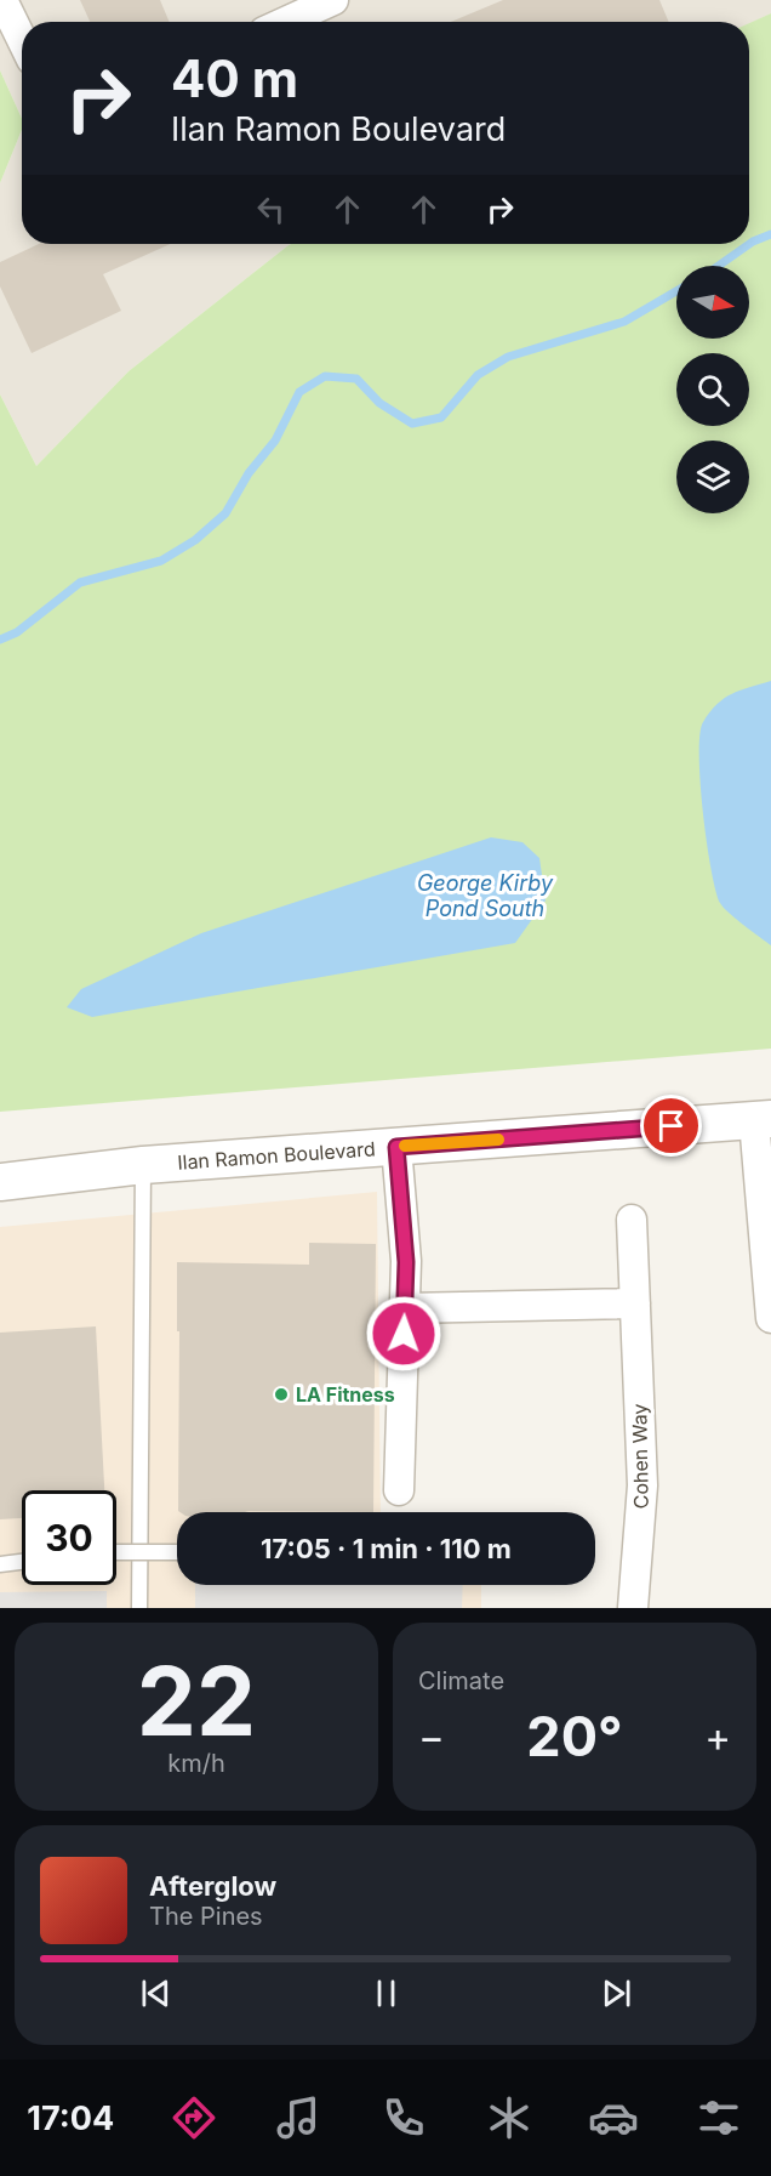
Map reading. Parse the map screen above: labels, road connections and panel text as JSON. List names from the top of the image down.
{
  "streets": {
    "street": ["Ilan Ramon Boulevard", "Cohen Way"]
  },
  "water": ["George Kirby Pond South"],
  "places": ["LA Fitness"],
  "north": "right",
  "page": {
    "turn": ["40 m", "Ilan Ramon Boulevard"],
    "limit": "30",
    "trip": "17:05 · 1 min · 110 m",
    "tile": [
      ["22", "km/h"],
      "Climate"
    ],
    "heat": ["−", "20°", "+"],
    "song": ["Afterglow", "The Pines"],
    "tabs": "17:04"
  }
}
